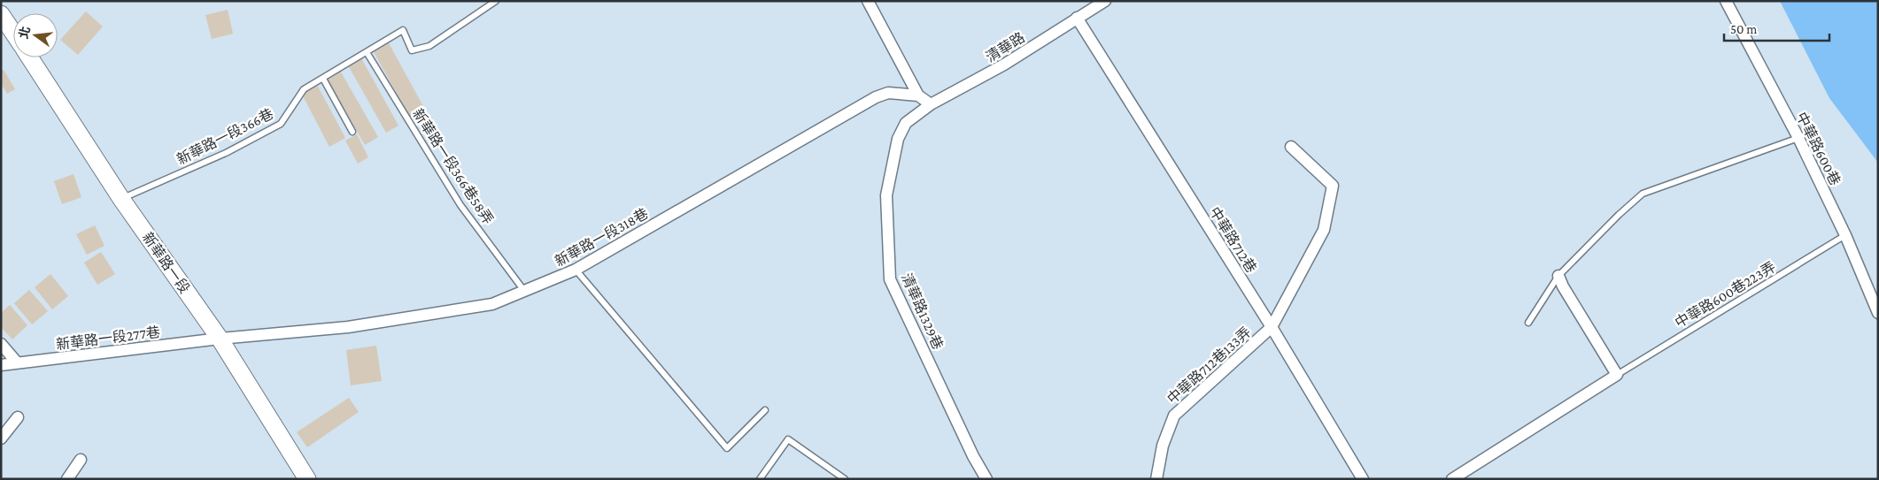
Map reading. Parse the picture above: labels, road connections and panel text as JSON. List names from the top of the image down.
{
  "streets": {
    "street": [
      "清華路",
      "中華路600巷",
      "新華路一段318巷",
      "中華路712巷",
      "新華路一段",
      "清華路1329巷",
      "新華路一段277巷",
      "中華路712巷133弄"
    ],
    "lane": ["新華路一段366巷", "新華路一段366巷58弄", "中華路600巷223弄"]
  },
  "crossings": [
    ["清華路", "中華路712巷"],
    ["清華路", "清華路1329巷"],
    ["新華路一段366巷", "新華路一段366巷58弄"],
    ["新華路一段366巷", "新華路一段"],
    ["中華路600巷", "中華路600巷223弄"],
    ["新華路一段366巷58弄", "新華路一段318巷"],
    ["新華路一段318巷", "新華路一段"],
    ["新華路一段318巷", "新華路一段277巷"],
    ["中華路712巷", "中華路712巷133弄"],
    ["新華路一段", "新華路一段277巷"]
  ],
  "scale_bar": "50 m",
  "north": "left"
}
